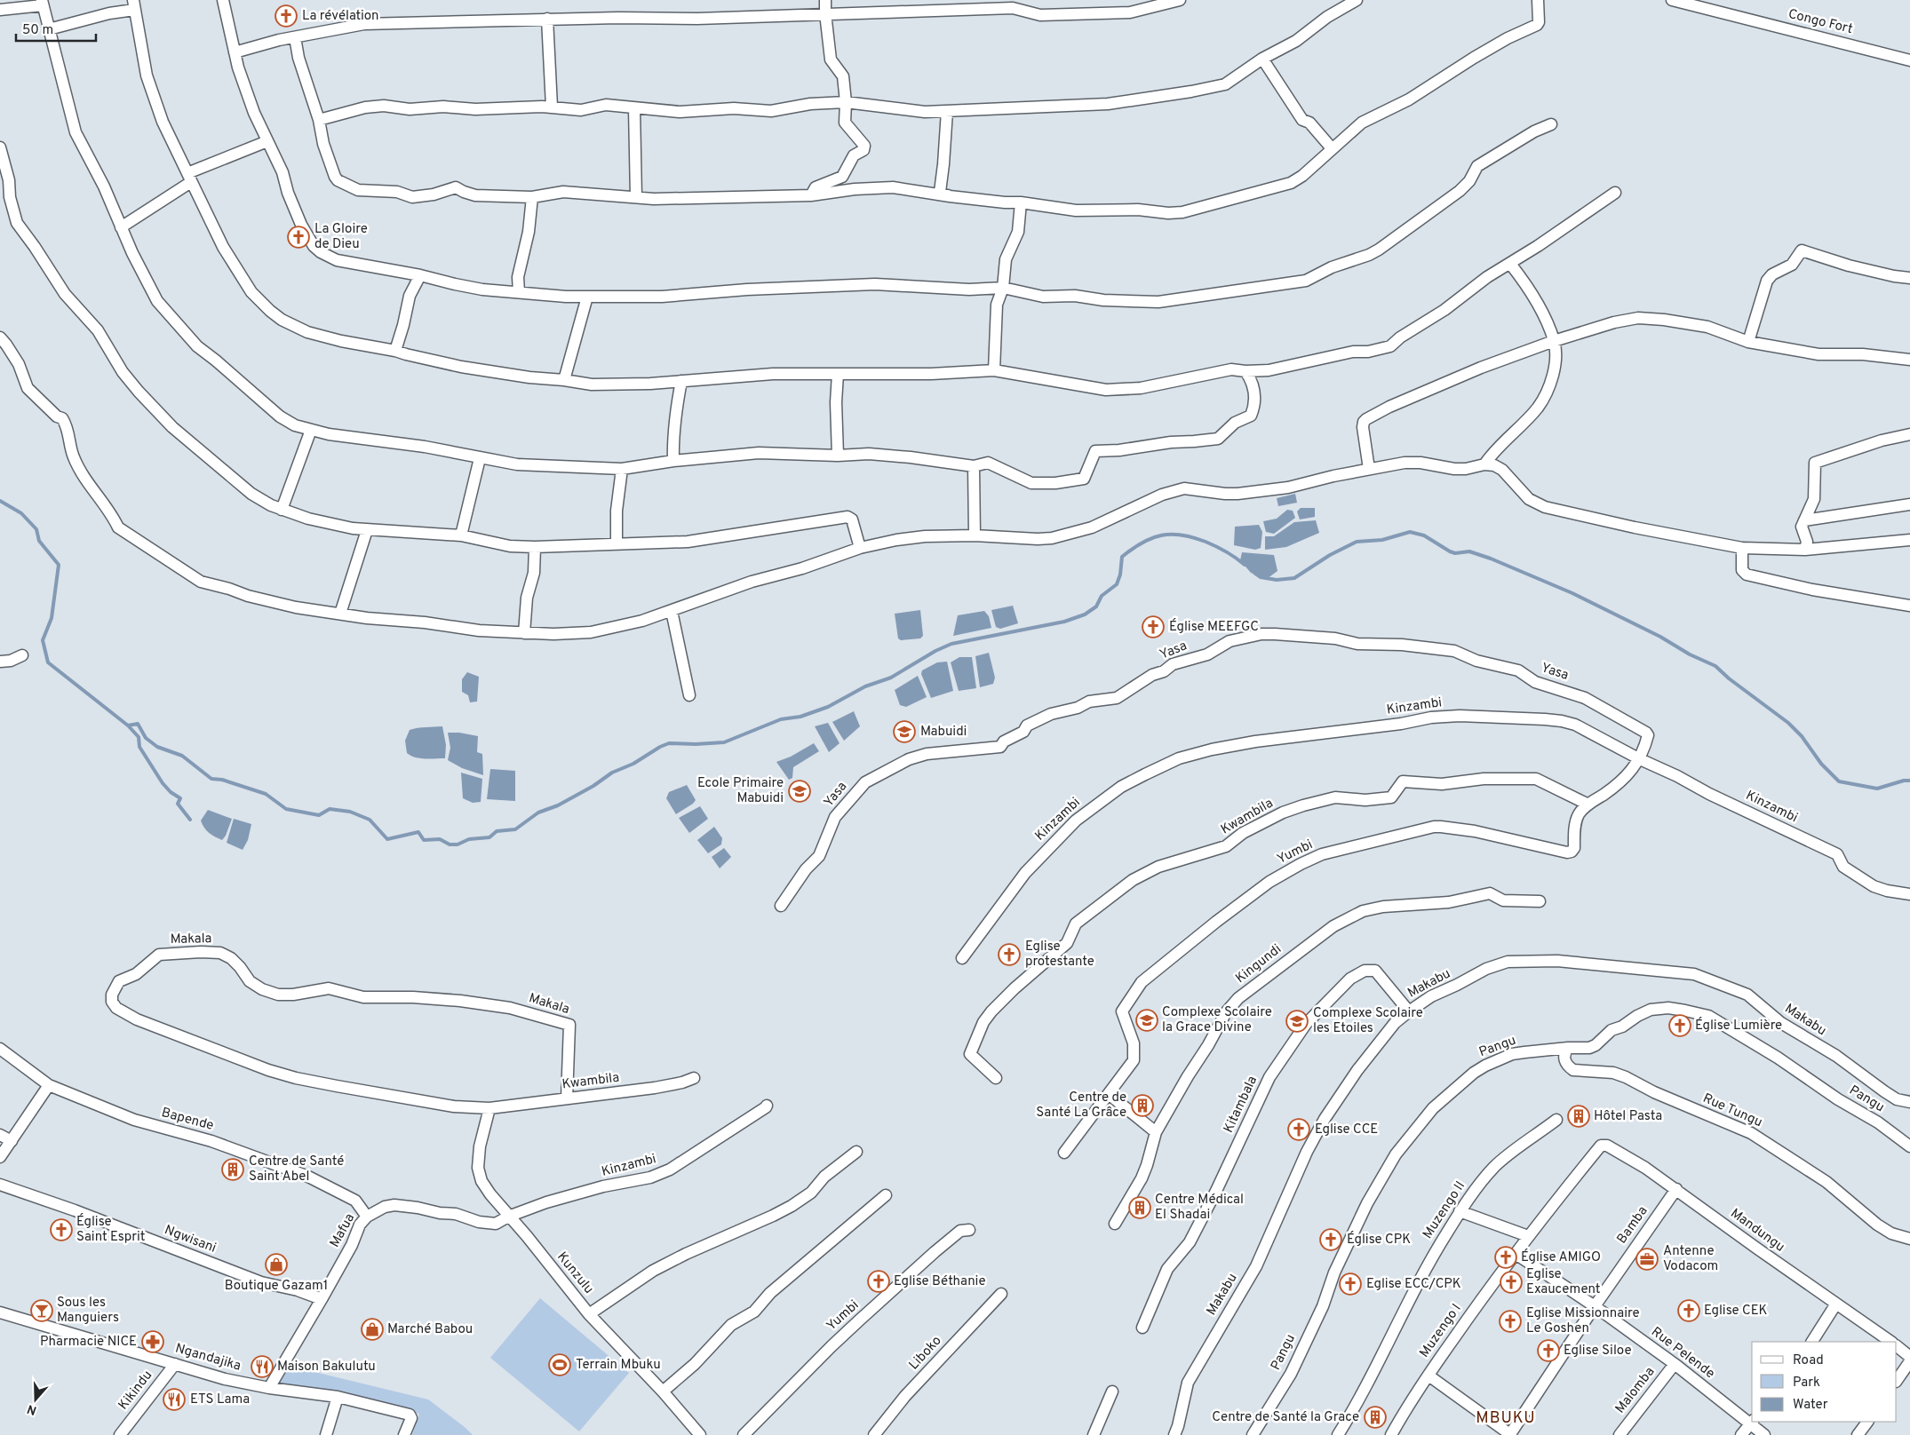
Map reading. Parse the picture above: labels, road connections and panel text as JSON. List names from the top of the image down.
{
  "streets": {
    "street": [
      "Congo Fort",
      "Yasa",
      "Kinzambi",
      "Kwambila",
      "Yumbi",
      "Makala",
      "Kingundi",
      "Makabu",
      "Pangu",
      "Kitambala",
      "Rue Tungu",
      "Bapende",
      "Muzengo II",
      "Bamba",
      "Mafua",
      "Mandungu",
      "Ngwisani",
      "Kunzulu",
      "Muzengo I",
      "Liboko",
      "Rue Pelende",
      "Ngandajika",
      "Kikindu",
      "Malomba"
    ]
  },
  "crossings": [
    ["Yasa", "Kinzambi"],
    ["Yasa", "Yumbi"],
    ["Kinzambi", "Yumbi"],
    ["Kinzambi", "Mafua"],
    ["Kinzambi", "Kunzulu"],
    ["Kwambila", "Yumbi"],
    ["Kwambila", "Makala"],
    ["Kwambila", "Kunzulu"],
    ["Makala", "Kunzulu"],
    ["Makabu", "Kitambala"],
    ["Pangu", "Rue Tungu"],
    ["Bapende", "Mafua"],
    ["Bamba", "Mandungu"],
    ["Bamba", "Rue Pelende"],
    ["Mafua", "Ngwisani"],
    ["Mafua", "Kunzulu"],
    ["Mafua", "Ngandajika"],
    ["Mandungu", "Muzengo I"],
    ["Muzengo I", "Rue Pelende"],
    ["Rue Pelende", "Malomba"],
    ["Ngandajika", "Kikindu"]
  ],
  "districts": ["MBUKU"],
  "places": {
    "church": [
      "La révélation",
      "La Gloire de Dieu",
      "Église MEEFGC",
      "Eglise protestante",
      "Église Lumière",
      "Eglise CCE",
      "Église Saint Esprit",
      "Église CPK",
      "Église AMIGO",
      "Eglise Béthanie",
      "Eglise Exaucement",
      "Eglise ECC/CPK",
      "Eglise CEK",
      "Eglise Missionnaire Le Goshen",
      "Eglise Siloe"
    ],
    "school or university": [
      "Mabuidi",
      "Ecole Primaire Mabuidi",
      "Complexe Scolaire la Grace Divine",
      "Complexe Scolaire les Etoiles"
    ],
    "building": [
      "Centre de Santé La Grâce",
      "Hôtel Pasta",
      "Centre de Santé Saint Abel",
      "Centre Médical El Shadai",
      "Centre de Santé la Grace"
    ],
    "office": ["Antenne Vodacom"],
    "shop": ["Boutique Gazam1", "Marché Babou"],
    "bar": ["Sous les Manguiers"],
    "pharmacy": ["Pharmacie NICE"],
    "sports": ["Terrain Mbuku"],
    "restaurant": ["Maison Bakulutu", "ETS Lama"]
  },
  "legend": ["Road", "Park", "Water"],
  "scale_bar": "50 m",
  "north": "bottom"
}
